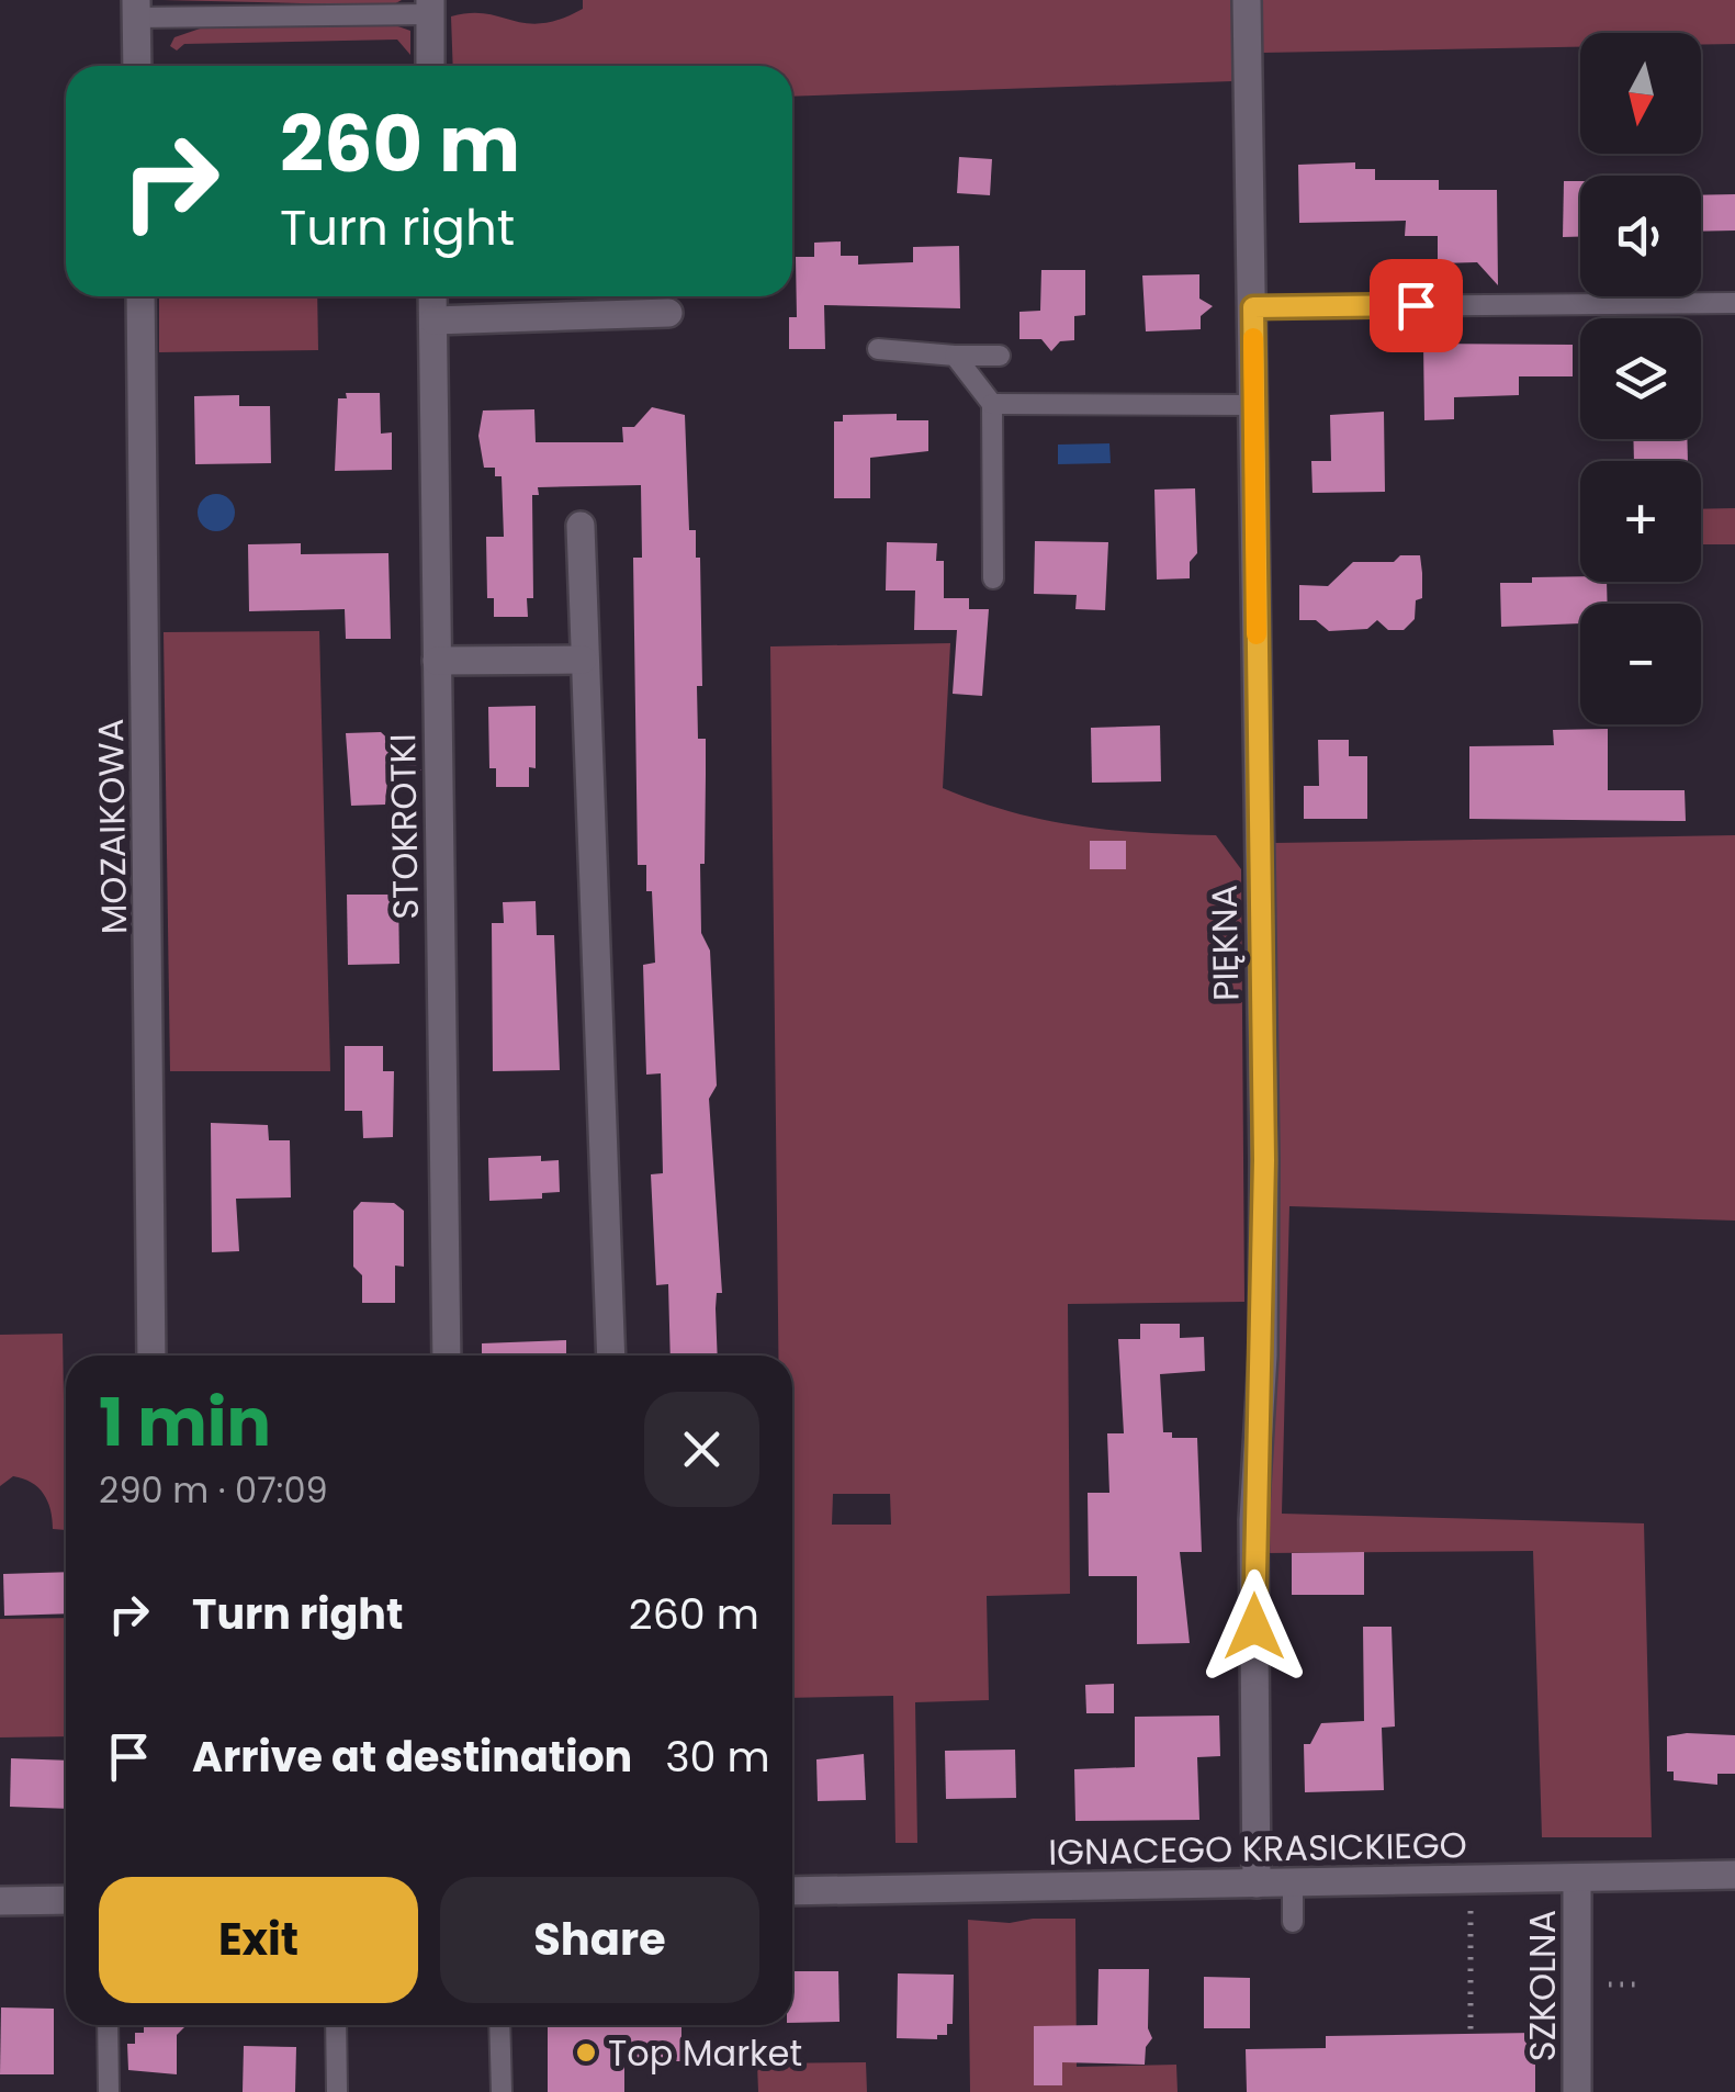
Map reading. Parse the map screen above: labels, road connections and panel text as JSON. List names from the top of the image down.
{
  "streets": {
    "street": [
      "MOZAIKOWA",
      "STOKROTKI",
      "PIĘKNA",
      "IGNACEGO KRASICKIEGO",
      "SZKOLNA"
    ]
  },
  "crossings": [
    ["PIĘKNA", "IGNACEGO KRASICKIEGO"],
    ["IGNACEGO KRASICKIEGO", "SZKOLNA"]
  ],
  "places": ["Top Market"],
  "north": "bottom",
  "page": {
    "map_buttons": ["+", "−"],
    "turn": ["260 m", "Turn right"],
    "heading": ["1 min", "290 m · 07:09"],
    "list": [
      {
        "name": "Turn right",
        "value": "260 m"
      },
      {
        "name": "Arrive at destination",
        "value": "30 m"
      }
    ],
    "buttons": ["Exit", "Share"]
  }
}
